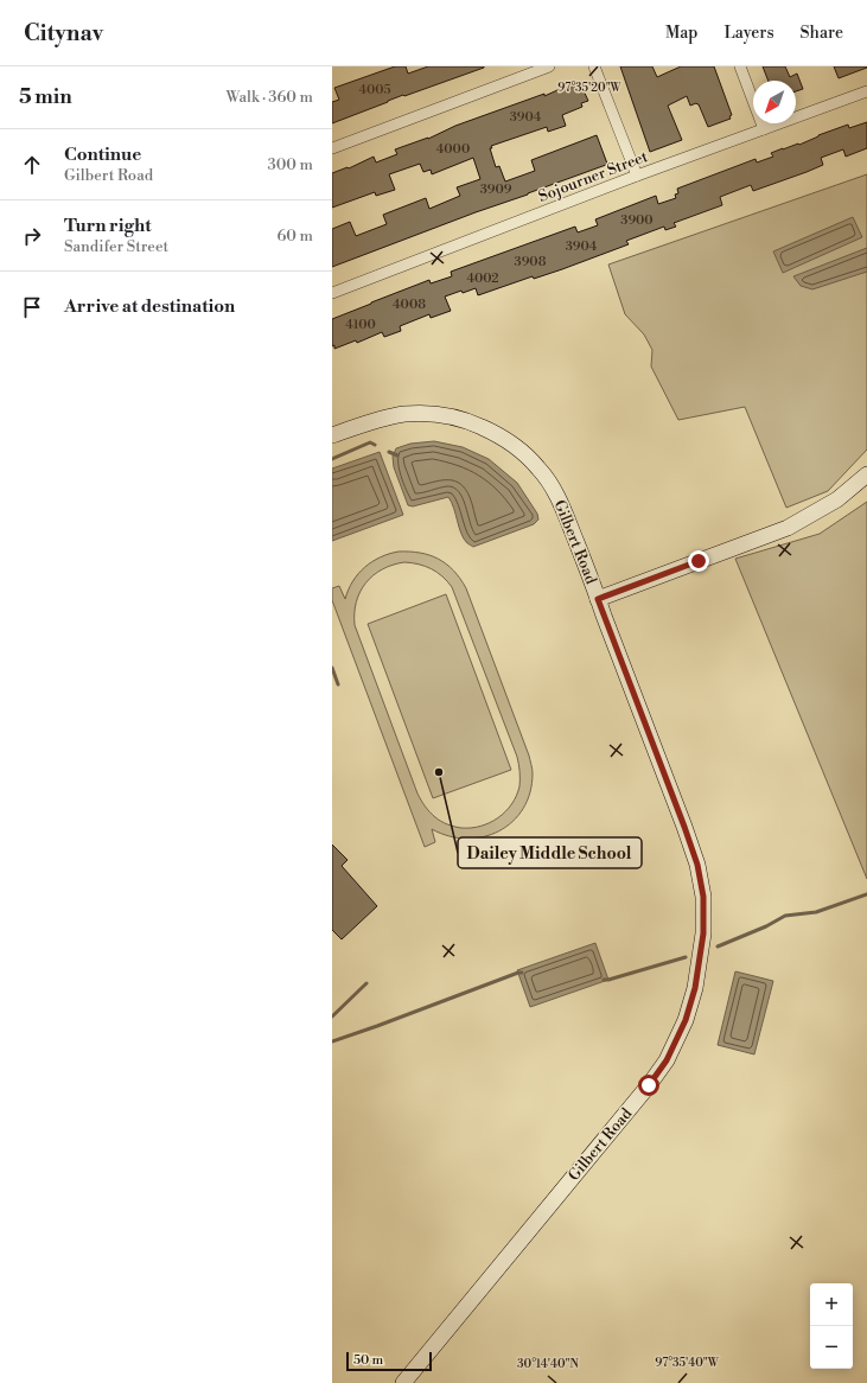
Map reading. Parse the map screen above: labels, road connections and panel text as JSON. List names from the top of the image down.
{
  "streets": {
    "street": ["Sojourner Street", "Gilbert Road"]
  },
  "places": ["Dailey Middle School"],
  "house_numbers": [
    "4005",
    "3904",
    "4000",
    "3909",
    "3900",
    "3904",
    "3908",
    "4002",
    "4008",
    "4100"
  ],
  "scale_bar": "50 m",
  "north": "bottom left",
  "page": {
    "header": "Citynav",
    "nav": ["Map", "Layers", "Share"],
    "heading": ["5 min", "Walk · 360 m"],
    "list": [
      ["Continue", "Gilbert Road", "300 m"],
      ["Turn right", "Sandifer Street", "60 m"],
      "Arrive at destination"
    ],
    "map_buttons": ["+", "−"],
    "scale": "50 m"
  },
  "coordinates": ["97°35'20\"W", "97°35'40\"W", "30°14'40\"N"]
}
